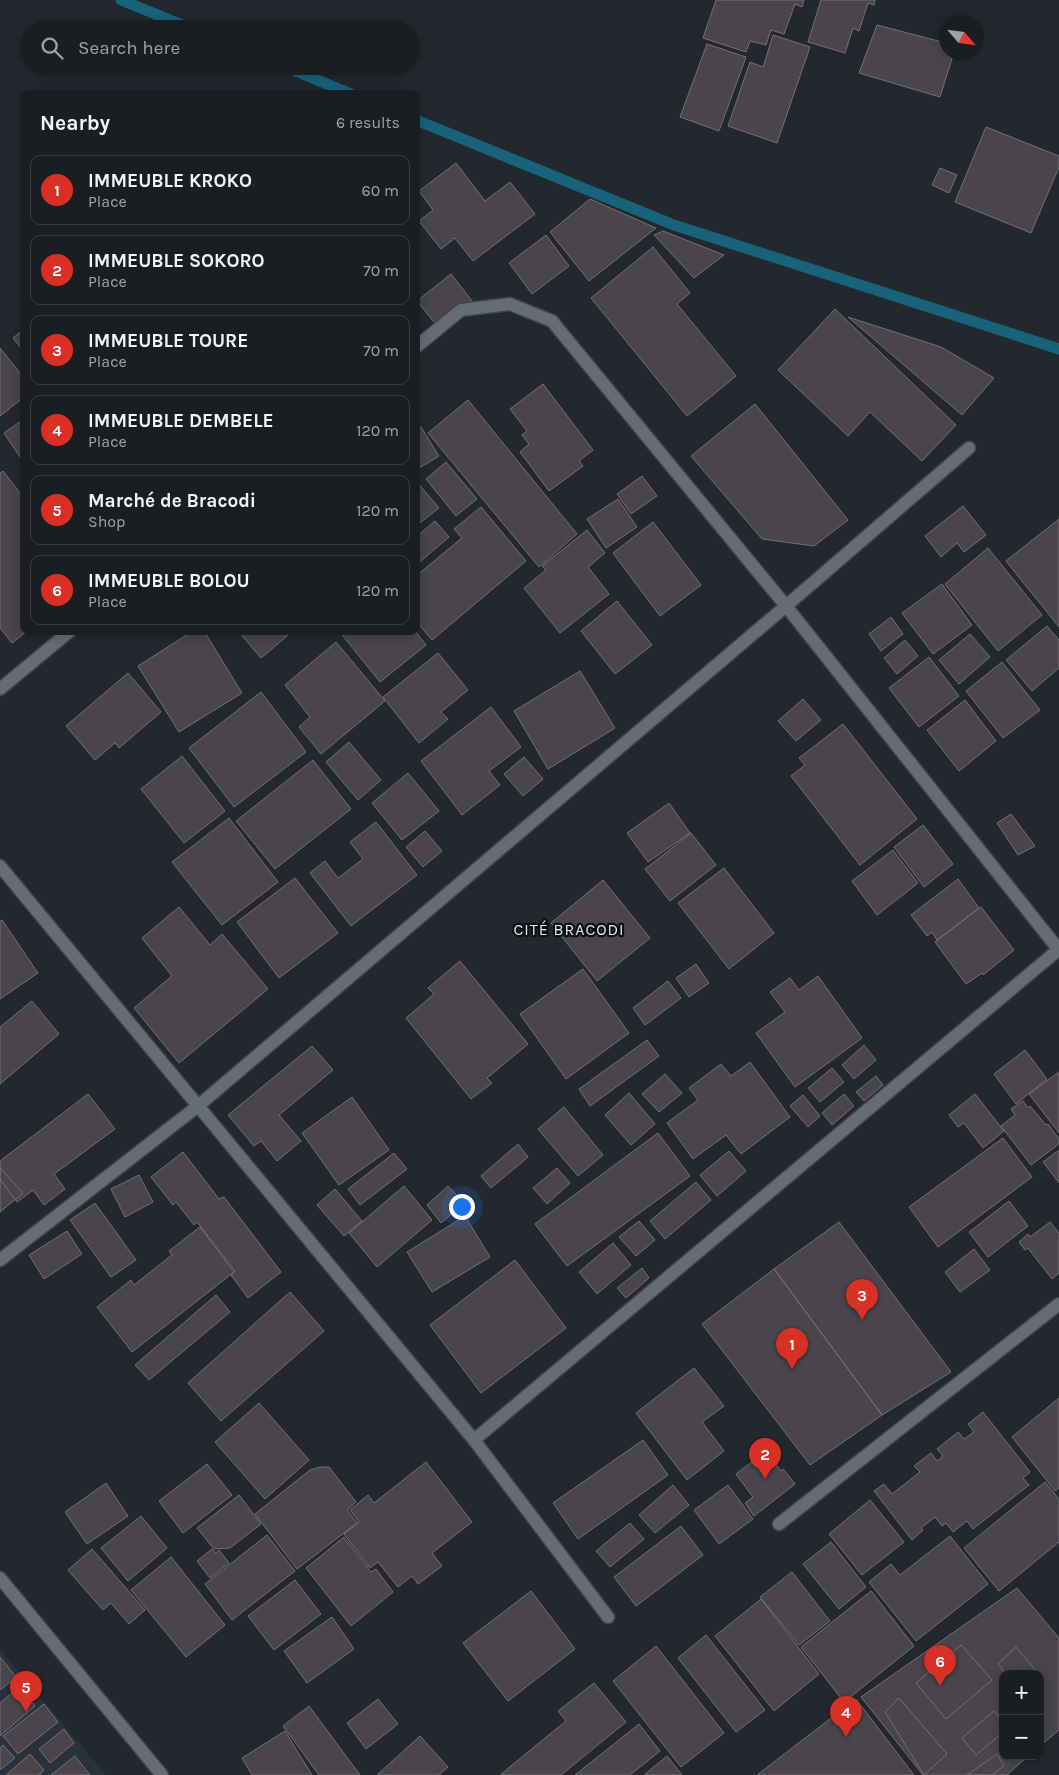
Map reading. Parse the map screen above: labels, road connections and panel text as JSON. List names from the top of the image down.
{
  "districts": ["CITÉ BRACODI"],
  "north": "bottom right",
  "page": {
    "search": "Search here",
    "heading": ["Nearby", "6 results"],
    "list": [
      {
        "mark": "1",
        "name": "IMMEUBLE KROKO",
        "note": "Place",
        "value": "60 m"
      },
      {
        "mark": "2",
        "name": "IMMEUBLE SOKORO",
        "note": "Place",
        "value": "70 m"
      },
      {
        "mark": "3",
        "name": "IMMEUBLE TOURE",
        "note": "Place",
        "value": "70 m"
      },
      {
        "mark": "4",
        "name": "IMMEUBLE DEMBELE",
        "note": "Place",
        "value": "120 m"
      },
      {
        "mark": "5",
        "name": "Marché de Bracodi",
        "note": "Shop",
        "value": "120 m"
      },
      {
        "mark": "6",
        "name": "IMMEUBLE BOLOU",
        "note": "Place",
        "value": "120 m"
      }
    ],
    "pins": [
      "3",
      "1",
      "2",
      "6",
      "5",
      "4"
    ],
    "map_buttons": ["+", "−"]
  }
}
